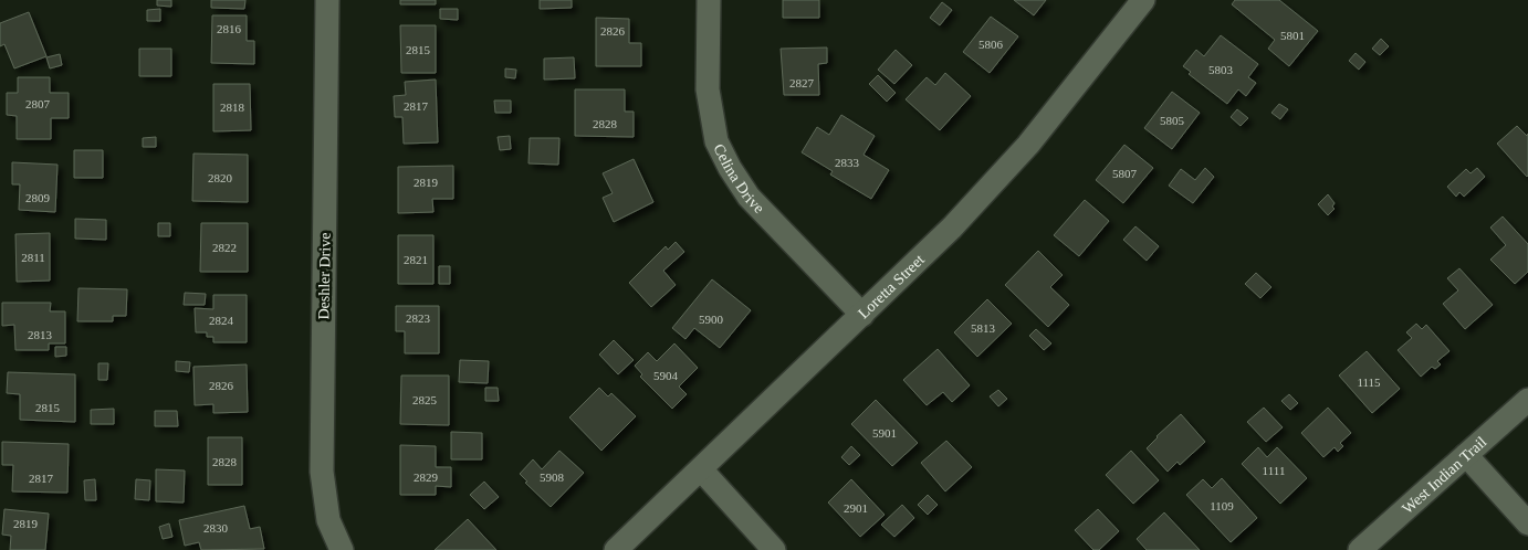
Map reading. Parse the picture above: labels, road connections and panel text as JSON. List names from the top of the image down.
{
  "streets": {
    "street": [
      "Celina Drive",
      "Deshler Drive",
      "Loretta Street",
      "West Indian Trail"
    ]
  },
  "crossings": [
    ["Celina Drive", "Loretta Street"]
  ],
  "house_numbers": [
    "2816",
    "2826",
    "5801",
    "5806",
    "2815",
    "5803",
    "2827",
    "2807",
    "2817",
    "2818",
    "5805",
    "2828",
    "2833",
    "5807",
    "2820",
    "2819",
    "2809",
    "2822",
    "2811",
    "2821",
    "2823",
    "5900",
    "2824",
    "5813",
    "2813",
    "5904",
    "1115",
    "2826",
    "2825",
    "2815",
    "5901",
    "2828",
    "1111",
    "2829",
    "5908",
    "2817",
    "1109",
    "2901",
    "2819",
    "2830"
  ]
}
